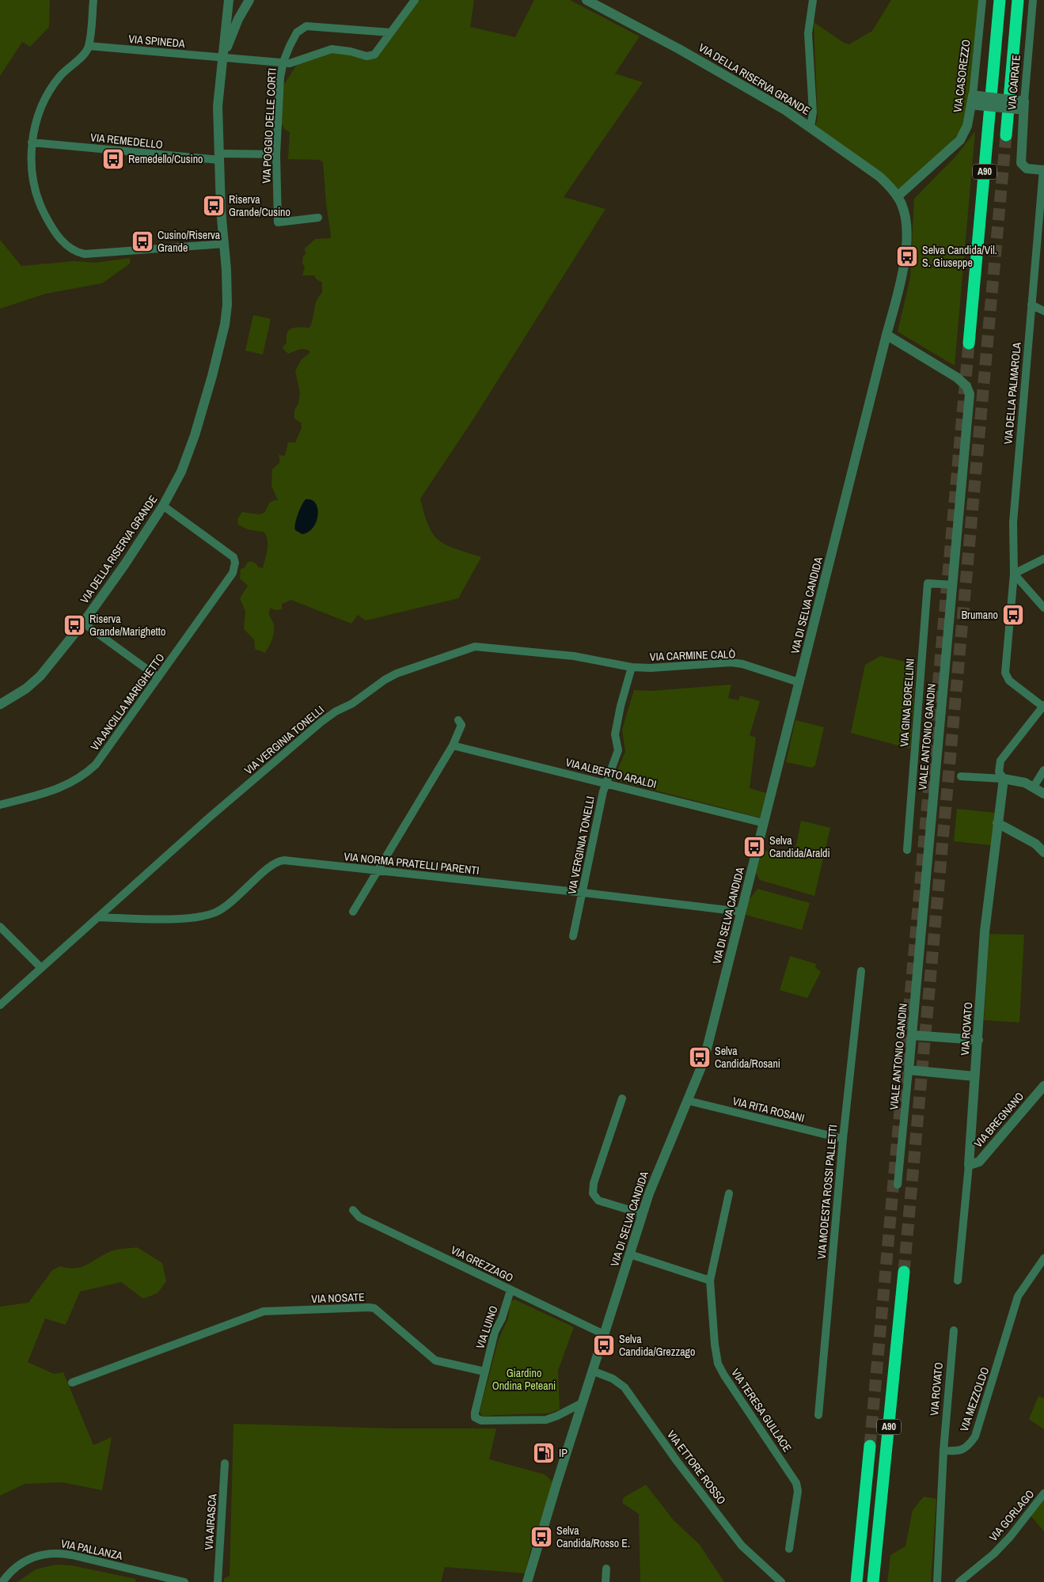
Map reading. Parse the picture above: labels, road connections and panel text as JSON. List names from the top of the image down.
{
  "streets": {
    "highway": ["A90"],
    "street": [
      "VIA SPINEDA",
      "VIA CASOREZZO",
      "VIA DELLA RISERVA GRANDE",
      "VIA CAIRATE",
      "VIA POGGIO DELLE CORTI",
      "VIA REMEDELLO",
      "VIA DELLA PALMAROLA",
      "VIA DI SELVA CANDIDA",
      "VIA CARMINE CALÒ",
      "VIA ANCILLA MARIGHETTO",
      "VIA GINA BORELLINI",
      "VIALE ANTONIO GANDIN",
      "VIA VERGINIA TONELLI",
      "VIA ALBERTO ARALDI",
      "VIA NORMA PRATELLI PARENTI",
      "VIA ROVATO",
      "VIA RITA ROSANI",
      "VIA BREGNANO",
      "VIA MODESTA ROSSI PALLETTI",
      "VIA GREZZAGO",
      "VIA NOSATE",
      "VIA LUINO",
      "VIA MEZZOLDO",
      "VIA TERESA GULLACE",
      "VIA ETTORE ROSSO",
      "VIA GORLAGO",
      "VIA AIRASCA",
      "VIA PALLANZA"
    ]
  },
  "crossings": [
    ["VIA SPINEDA", "VIA DELLA RISERVA GRANDE"],
    ["VIA SPINEDA", "VIA POGGIO DELLE CORTI"],
    ["VIA CASOREZZO", "VIA DELLA RISERVA GRANDE"],
    ["VIA CASOREZZO", "VIA DI SELVA CANDIDA"],
    ["VIA DELLA RISERVA GRANDE", "VIA REMEDELLO"],
    ["VIA DELLA RISERVA GRANDE", "VIA DI SELVA CANDIDA"],
    ["VIA DELLA RISERVA GRANDE", "VIA ANCILLA MARIGHETTO"],
    ["VIA CAIRATE", "VIA DELLA PALMAROLA"],
    ["VIA POGGIO DELLE CORTI", "VIA REMEDELLO"],
    ["VIA DI SELVA CANDIDA", "VIA CARMINE CALÒ"],
    ["VIA DI SELVA CANDIDA", "VIALE ANTONIO GANDIN"],
    ["VIA DI SELVA CANDIDA", "VIA ALBERTO ARALDI"],
    ["VIA DI SELVA CANDIDA", "VIA NORMA PRATELLI PARENTI"],
    ["VIA DI SELVA CANDIDA", "VIA RITA ROSANI"],
    ["VIA DI SELVA CANDIDA", "VIA GREZZAGO"],
    ["VIA DI SELVA CANDIDA", "VIA ETTORE ROSSO"],
    ["VIA CARMINE CALÒ", "VIA VERGINIA TONELLI"],
    ["VIA GINA BORELLINI", "VIALE ANTONIO GANDIN"],
    ["VIA VERGINIA TONELLI", "VIA ALBERTO ARALDI"],
    ["VIA VERGINIA TONELLI", "VIA NORMA PRATELLI PARENTI"],
    ["VIA ROVATO", "VIA BREGNANO"],
    ["VIA ROVATO", "VIA MEZZOLDO"],
    ["VIA RITA ROSANI", "VIA MODESTA ROSSI PALLETTI"],
    ["VIA GREZZAGO", "VIA LUINO"],
    ["VIA NOSATE", "VIA LUINO"]
  ],
  "parks": ["Giardino Ondina Peteani"],
  "places": {
    "bus stop": [
      "Remedello/Cusino",
      "Riserva Grande/Cusino",
      "Cusino/Riserva Grande",
      "Selva Candida/Vil. S. Giuseppe",
      "Brumano",
      "Riserva Grande/Marighetto",
      "Selva Candida/Araldi",
      "Selva Candida/Rosani",
      "Selva Candida/Grezzago",
      "Selva Candida/Rosso E."
    ],
    "fuel station": ["IP"]
  }
}
